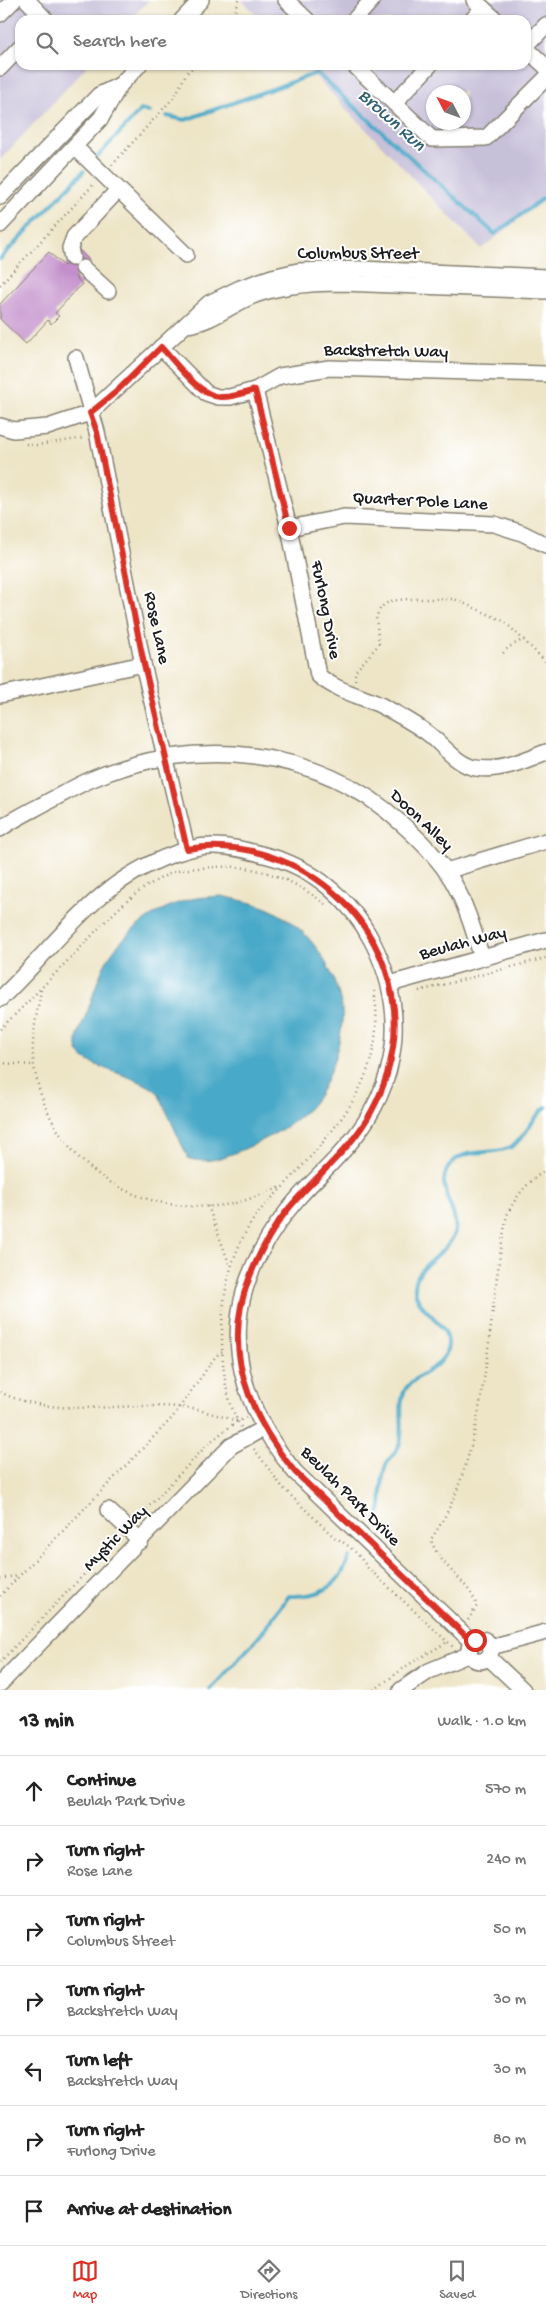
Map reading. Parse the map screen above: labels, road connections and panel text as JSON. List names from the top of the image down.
{
  "streets": {
    "street": [
      "Columbus Street",
      "Backstretch Way",
      "Quarter Pole Lane",
      "Furlong Drive",
      "Rose Lane",
      "Doon Alley",
      "Beulah Way",
      "Beulah Park Drive",
      "Mystic Way"
    ]
  },
  "crossings": [
    ["Columbus Street", "Backstretch Way"],
    ["Columbus Street", "Rose Lane"],
    ["Backstretch Way", "Furlong Drive"],
    ["Quarter Pole Lane", "Furlong Drive"],
    ["Rose Lane", "Doon Alley"],
    ["Rose Lane", "Beulah Park Drive"],
    ["Doon Alley", "Beulah Way"],
    ["Beulah Way", "Beulah Park Drive"],
    ["Beulah Park Drive", "Mystic Way"]
  ],
  "water": ["Brown Run"],
  "north": "top left",
  "page": {
    "search": "Search here",
    "heading": ["13 min", "Walk · 1.0 km"],
    "list": [
      ["Continue", "Beulah Park Drive", "570 m"],
      ["Turn right", "Rose Lane", "240 m"],
      ["Turn right", "Columbus Street", "50 m"],
      ["Turn right", "Backstretch Way", "30 m"],
      ["Turn left", "Backstretch Way", "30 m"],
      ["Turn right", "Furlong Drive", "80 m"],
      "Arrive at destination"
    ],
    "nav": ["Map", "Directions", "Saved"]
  }
}
